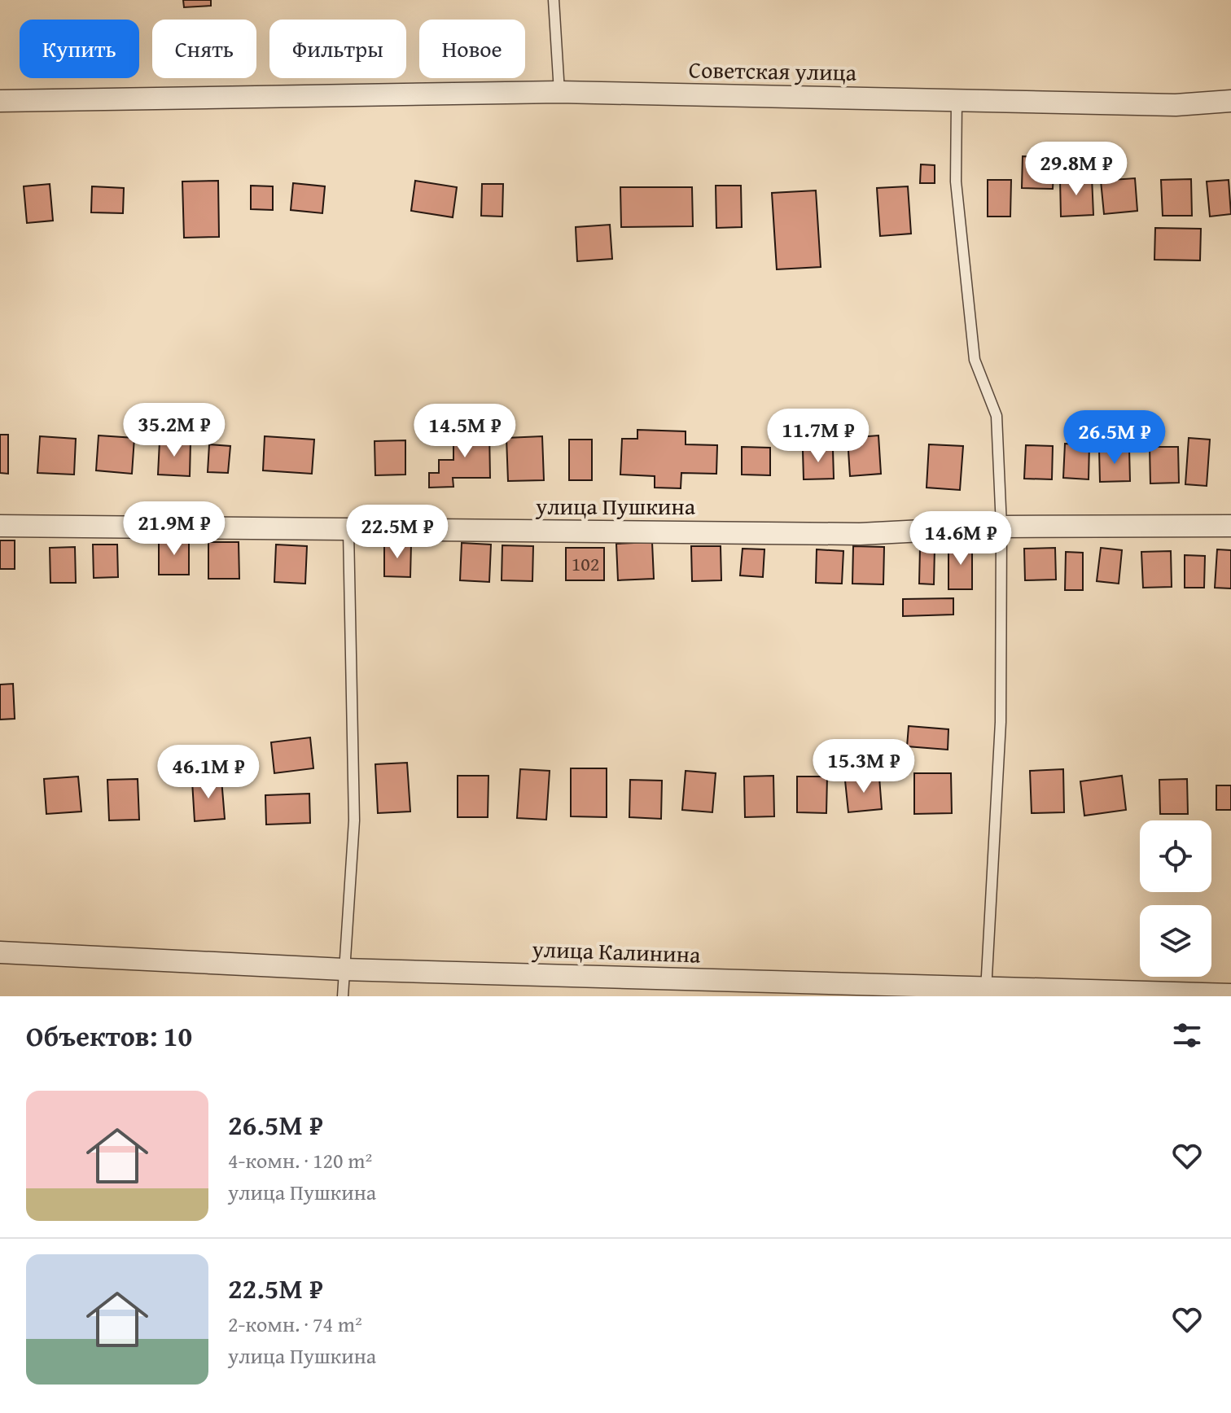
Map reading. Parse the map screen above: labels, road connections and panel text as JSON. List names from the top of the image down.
{
  "streets": {
    "street": ["Советская улица", "улица Пушкина", "улица Калинина"]
  },
  "house_numbers": ["102"],
  "page": {
    "chip": [
      "Купить",
      "Снять",
      "Фильтры",
      "Новое"
    ],
    "price": [
      "29.8M ₽",
      "35.2M ₽",
      "14.5M ₽",
      "11.7M ₽",
      "26.5M ₽",
      "21.9M ₽",
      "22.5M ₽",
      "14.6M ₽",
      "15.3M ₽",
      "46.1M ₽"
    ],
    "heading": "Объектов: 10",
    "list": [
      {
        "name": "26.5M ₽",
        "note": "4-комн. · 120 m² · улица Пушкина"
      },
      {
        "name": "22.5M ₽",
        "note": "2-комн. · 74 m² · улица Пушкина"
      }
    ]
  }
}
